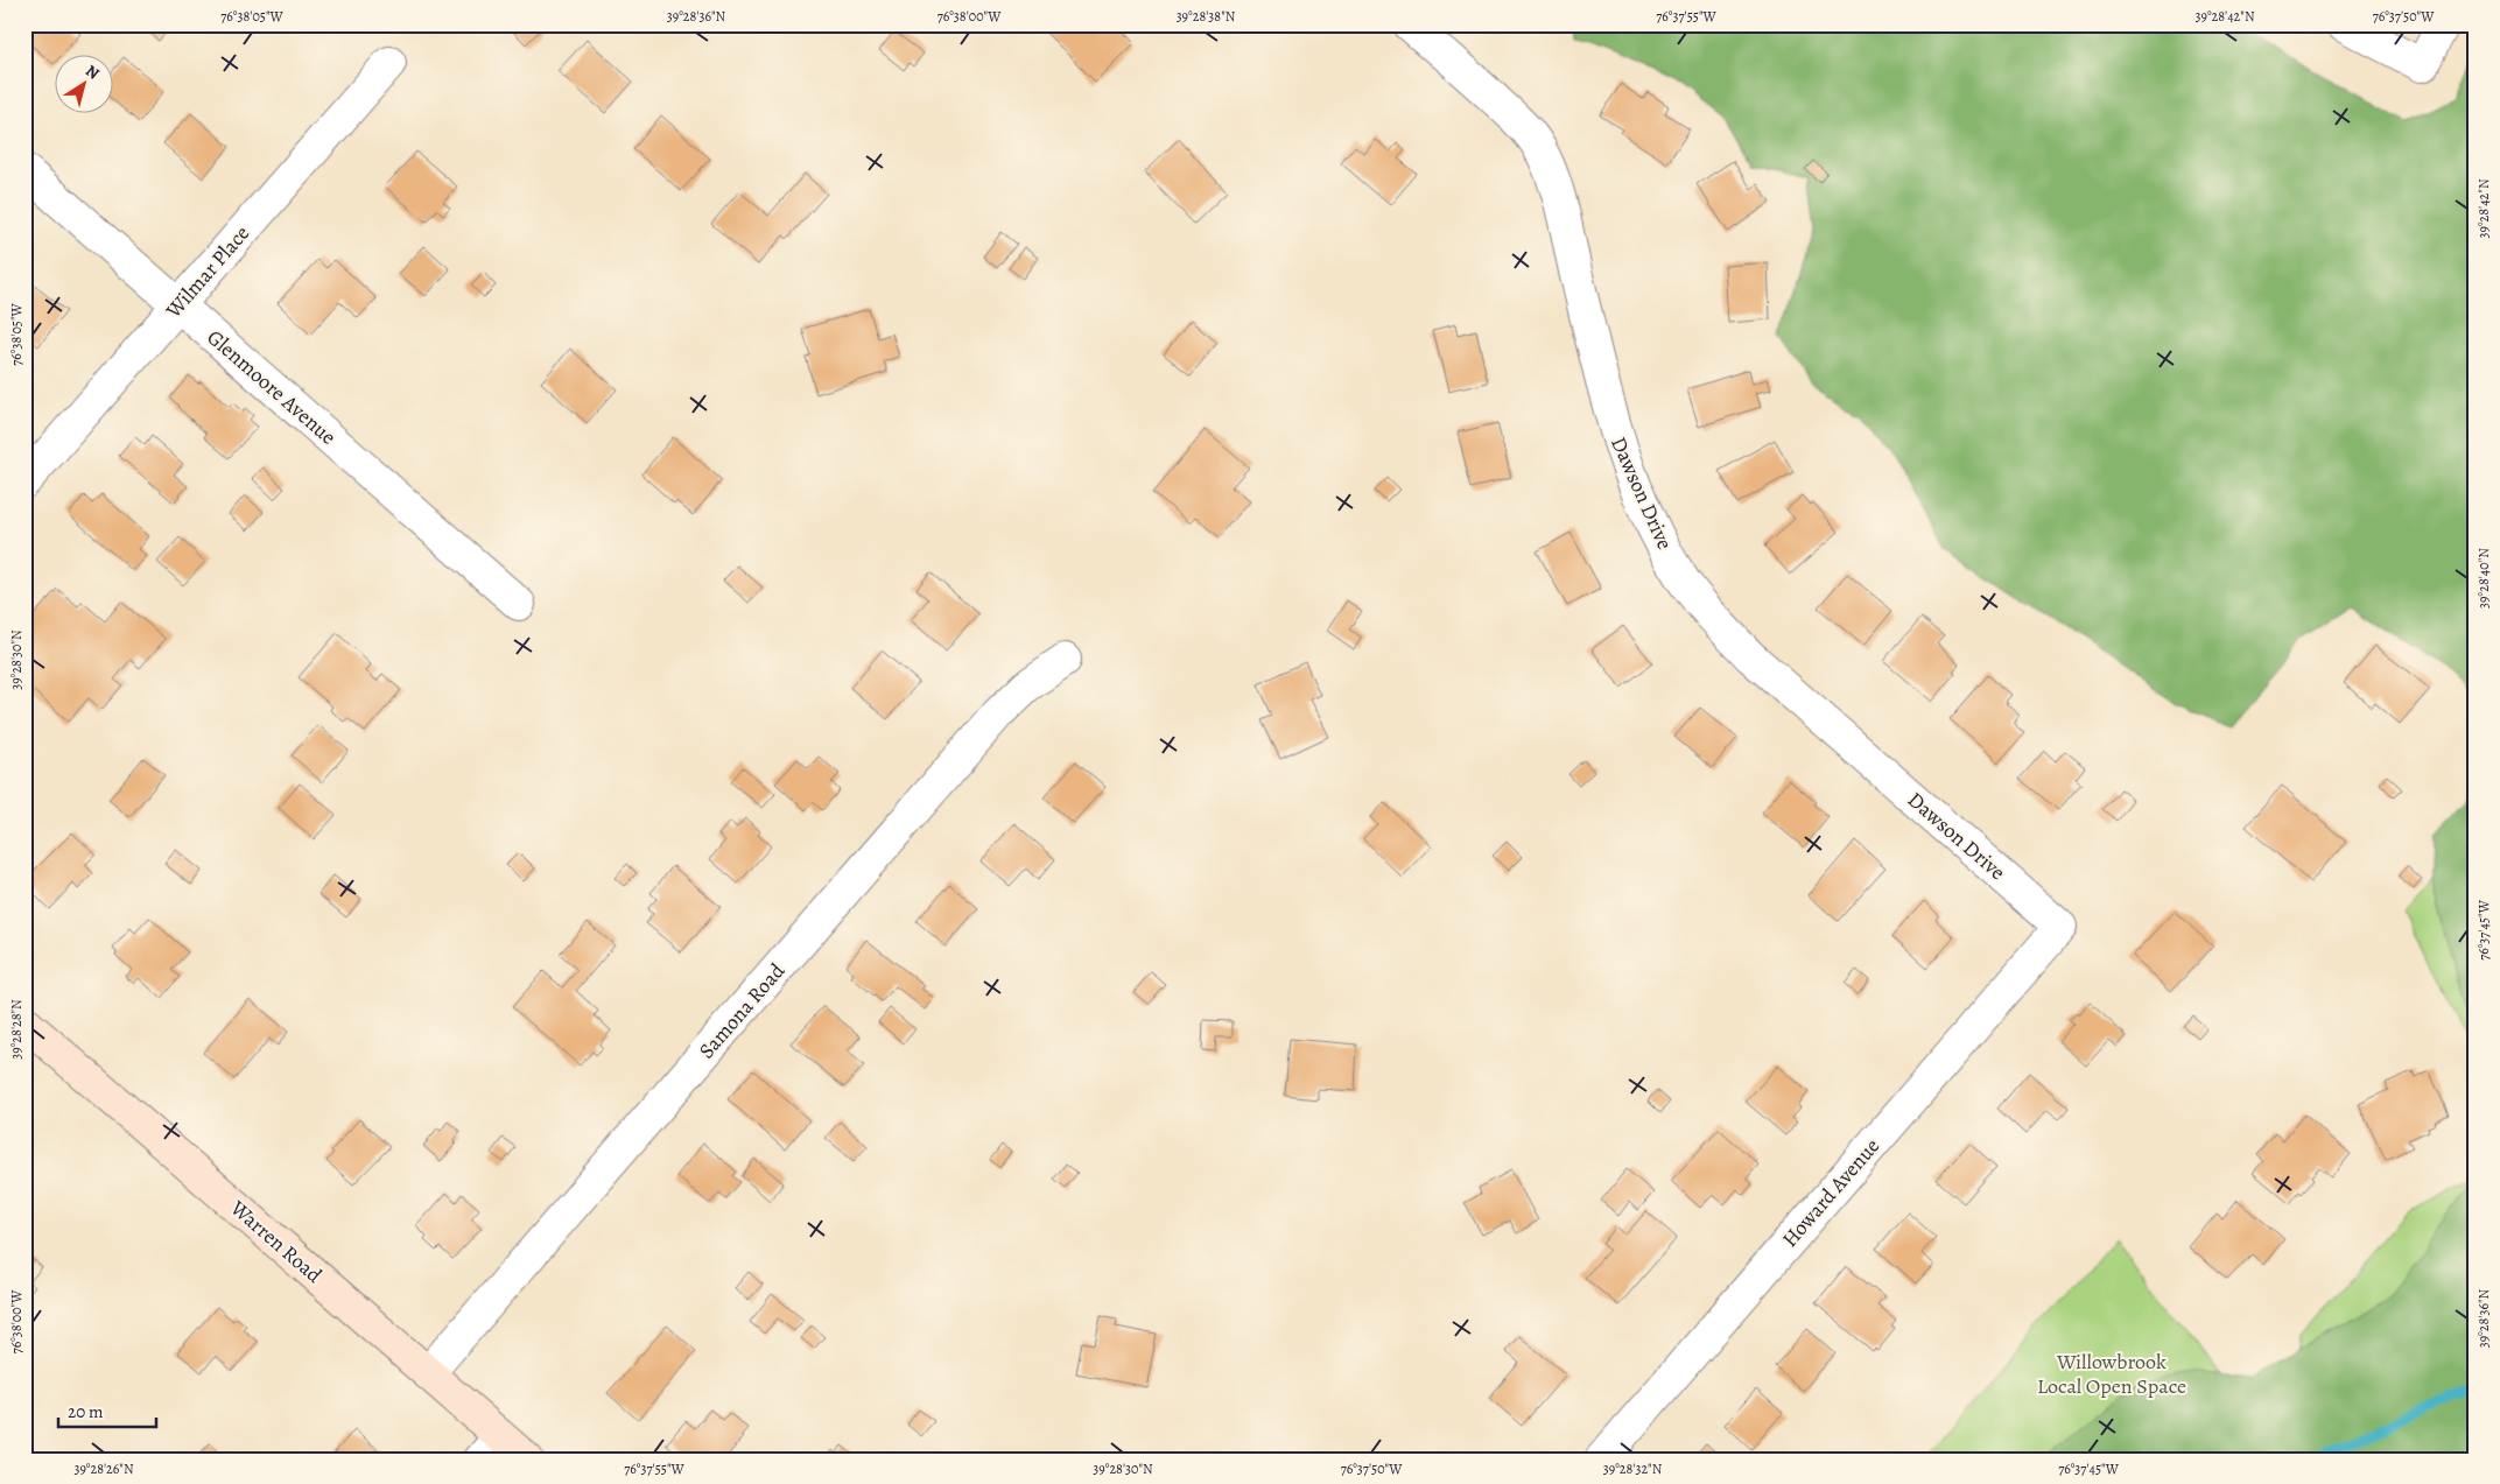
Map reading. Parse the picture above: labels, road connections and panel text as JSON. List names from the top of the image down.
{
  "streets": {
    "street": [
      "Wilmar Place",
      "Glenmoore Avenue",
      "Dawson Drive",
      "Samona Road",
      "Howard Avenue",
      "Warren Road"
    ]
  },
  "crossings": [
    ["Wilmar Place", "Glenmoore Avenue"],
    ["Dawson Drive", "Howard Avenue"],
    ["Samona Road", "Warren Road"]
  ],
  "parks": ["Willowbrook Local Open Space"],
  "scale_bar": "20 m",
  "north": "top right",
  "coordinates": [
    "76°38'05\"W",
    "39°28'36\"N",
    "76°38'00\"W",
    "39°28'38\"N",
    "76°37'55\"W",
    "39°28'42\"N",
    "76°37'50\"W",
    "39°28'40\"N",
    "39°28'30\"N",
    "76°37'45\"W",
    "39°28'28\"N",
    "39°28'26\"N",
    "39°28'32\"N"
  ]
}
